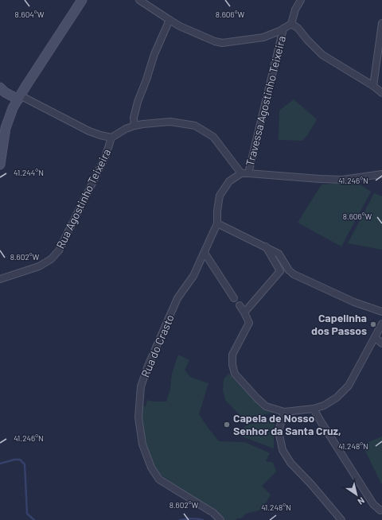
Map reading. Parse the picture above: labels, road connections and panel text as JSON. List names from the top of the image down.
{
  "streets": {
    "street": ["Travessa Agostinho Teixeira", "Rua Agostinho Teixeira", "Rua do Crasto"]
  },
  "places": ["Capelinha dos Passos", "Capela de Nosso Senhor da Santa Cruz,"],
  "north": "bottom right",
  "coordinates": [
    "8.604°W",
    "8.606°W",
    "41.244°N",
    "41.246°N",
    "8.602°W",
    "41.248°N"
  ]
}
